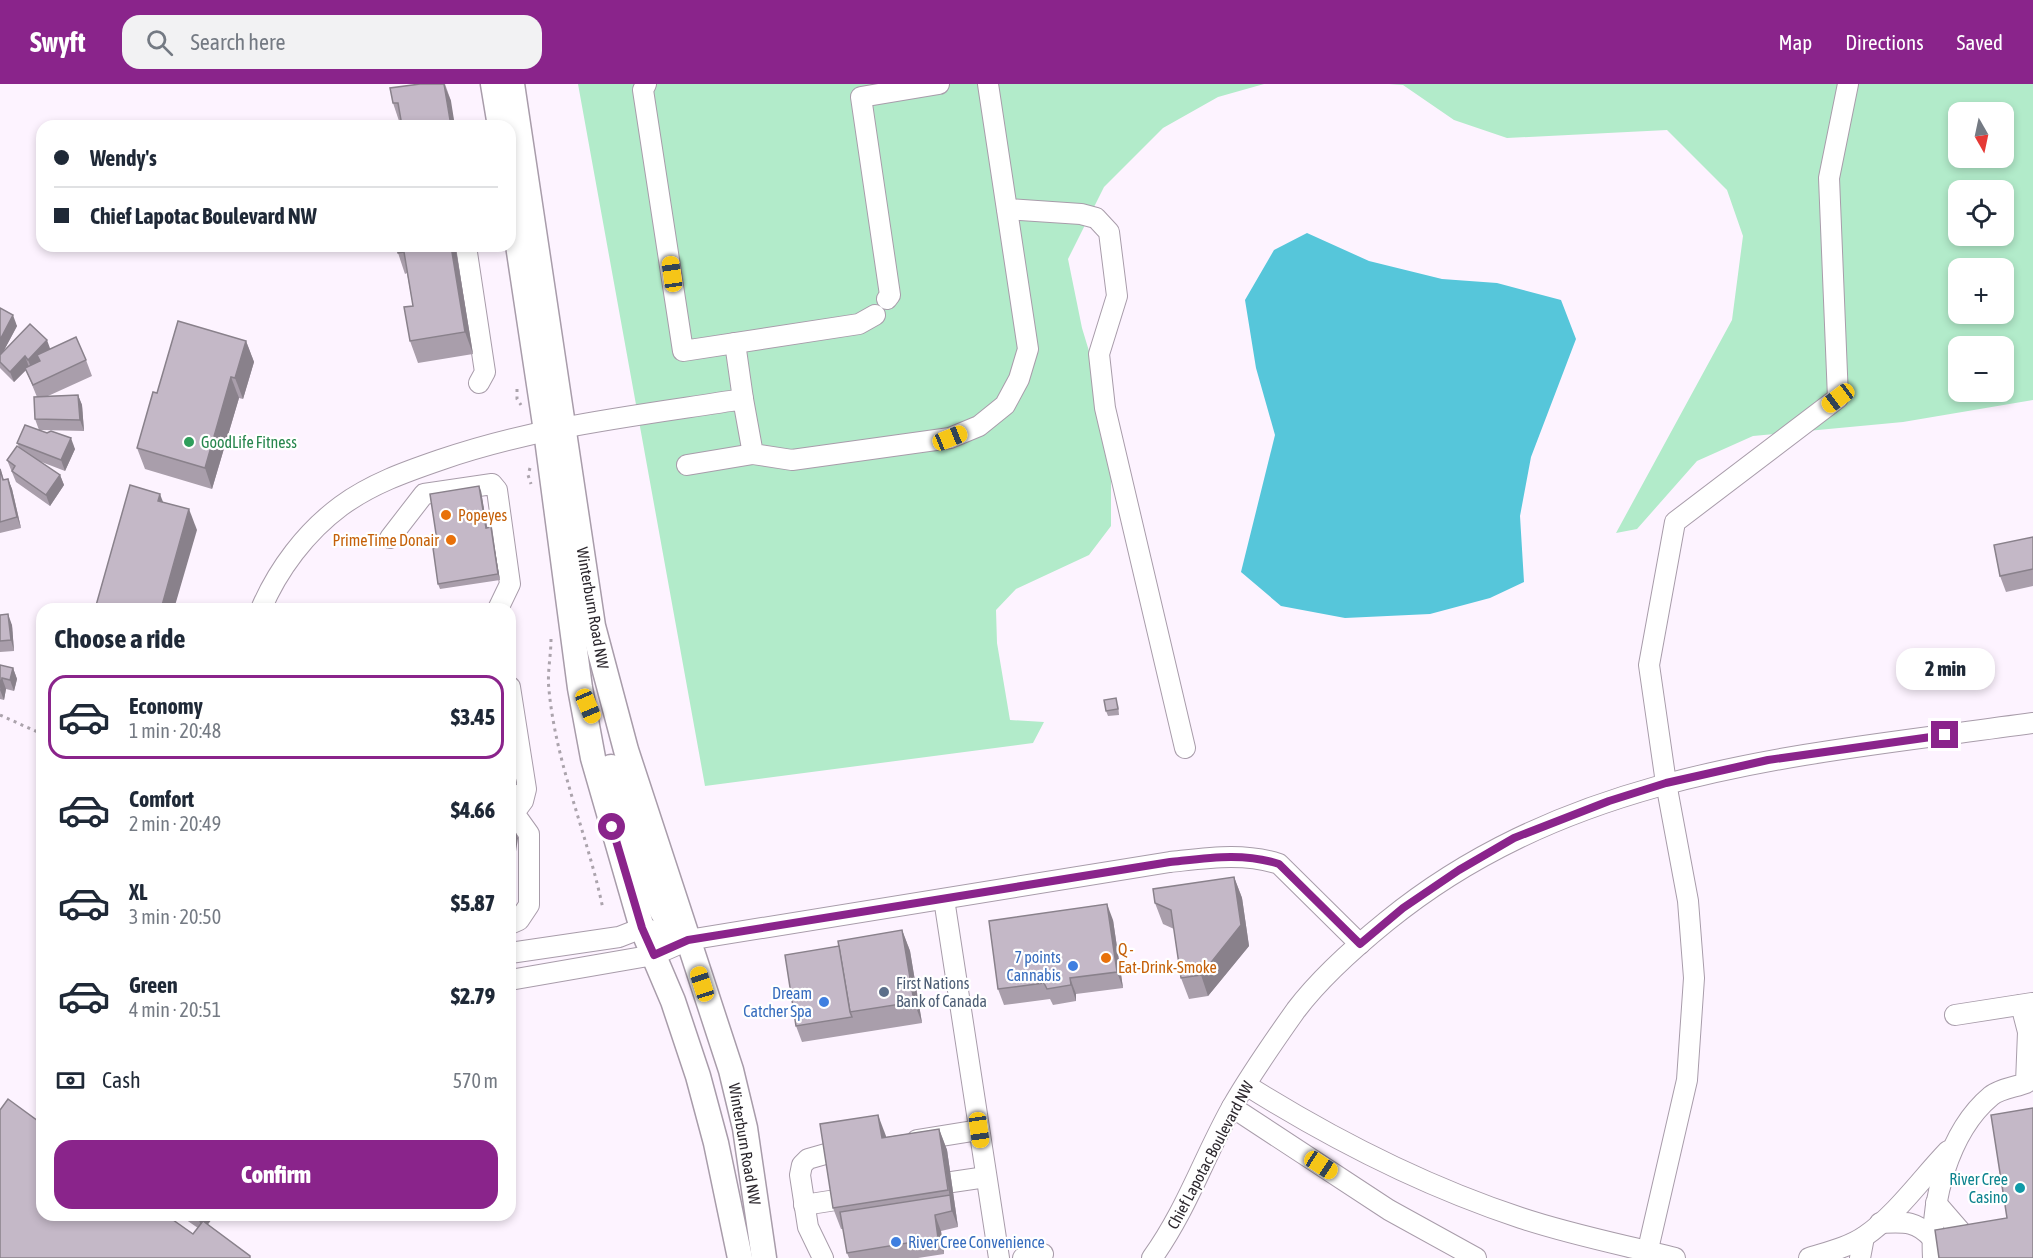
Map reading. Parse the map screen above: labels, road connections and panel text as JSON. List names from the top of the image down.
{
  "streets": {
    "main road": ["Winterburn Road NW"],
    "street": ["Chief Lapotac Boulevard NW"]
  },
  "places": [
    "GoodLife Fitness",
    "Popeyes",
    "PrimeTime Donair",
    "Q - Eat-Drink-Smoke",
    "7 points Cannabis",
    "First Nations Bank of Canada",
    "Dream Catcher Spa",
    "River Cree Casino",
    "River Cree Convenience"
  ],
  "north": "bottom",
  "page": {
    "header": "Swyft",
    "search": "Search here",
    "nav": ["Map", "Directions", "Saved"],
    "map_buttons": ["+", "−"],
    "banner": ["Wendy's", "Chief Lapotac Boulevard NW"],
    "heading": "Choose a ride",
    "bubble": "2 min",
    "list": [
      {
        "name": "Economy",
        "note": "1 min · 20:48",
        "value": "$3.45"
      },
      {
        "name": "Comfort",
        "note": "2 min · 20:49",
        "value": "$4.66"
      },
      {
        "name": "XL",
        "note": "3 min · 20:50",
        "value": "$5.87"
      },
      {
        "name": "Green",
        "note": "4 min · 20:51",
        "value": "$2.79"
      }
    ],
    "pay": ["Cash", "570 m"],
    "buttons": "Confirm"
  }
}
